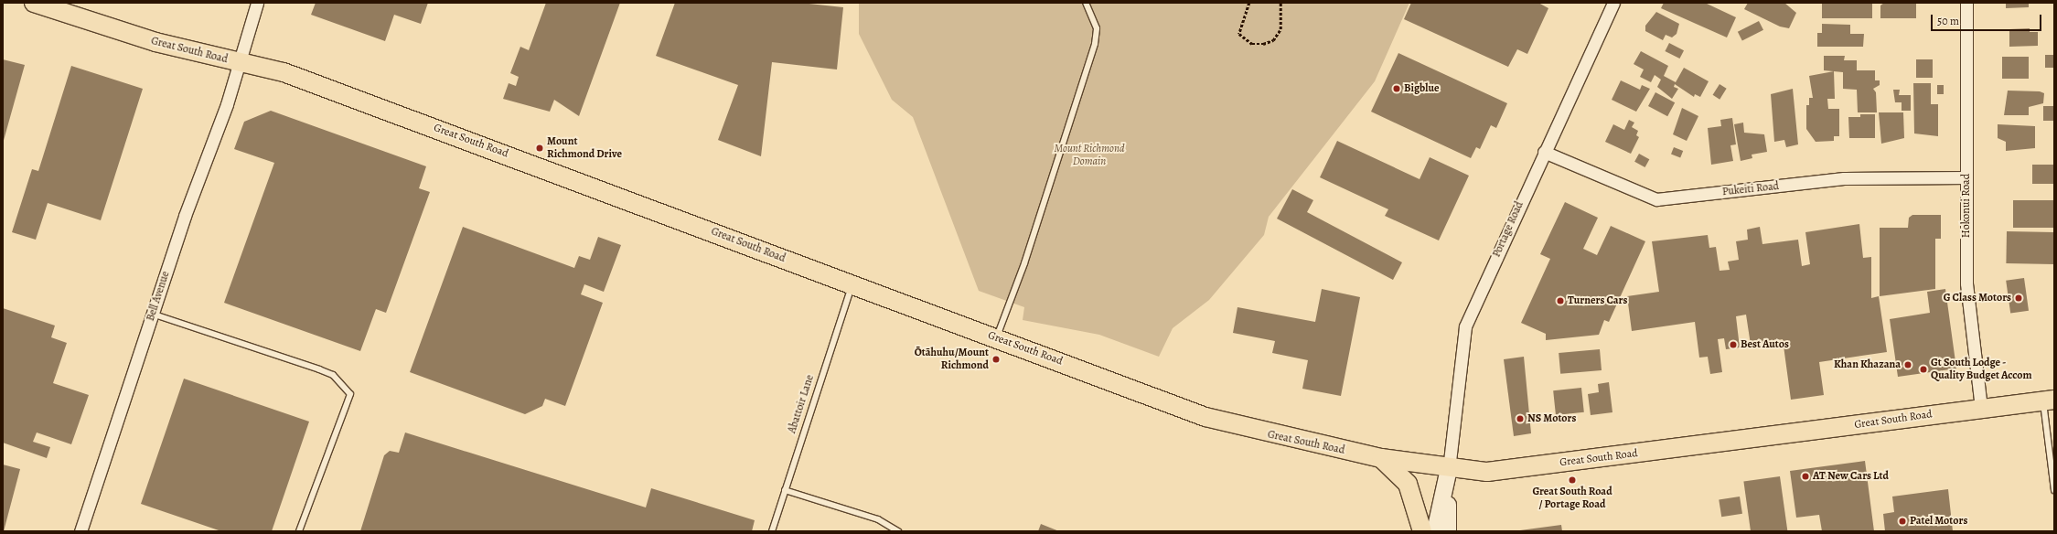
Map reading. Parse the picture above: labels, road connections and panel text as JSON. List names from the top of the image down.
{
  "streets": {
    "main road": ["Great South Road", "Portage Road"],
    "street": ["Pukeiti Road", "Hokonui Road", "Bell Avenue"],
    "lane": ["Abattoir Lane"]
  },
  "crossings": [
    ["Great South Road", "Hokonui Road"],
    ["Great South Road", "Portage Road"],
    ["Great South Road", "Bell Avenue"],
    ["Great South Road", "Abattoir Lane"],
    ["Pukeiti Road", "Hokonui Road"],
    ["Pukeiti Road", "Portage Road"]
  ],
  "parks": ["Mount Richmond Domain"],
  "places": [
    "Bigblue",
    "Mount Richmond Drive",
    "G Class Motors",
    "Turners Cars",
    "Best Autos",
    "Ōtāhuhu/Mount Richmond",
    "Khan Khazana",
    "Gt South Lodge - Quality Budget Accom",
    "NS Motors",
    "AT New Cars Ltd",
    "Great South Road / Portage Road",
    "Patel Motors"
  ],
  "scale_bar": "50 m"
}
